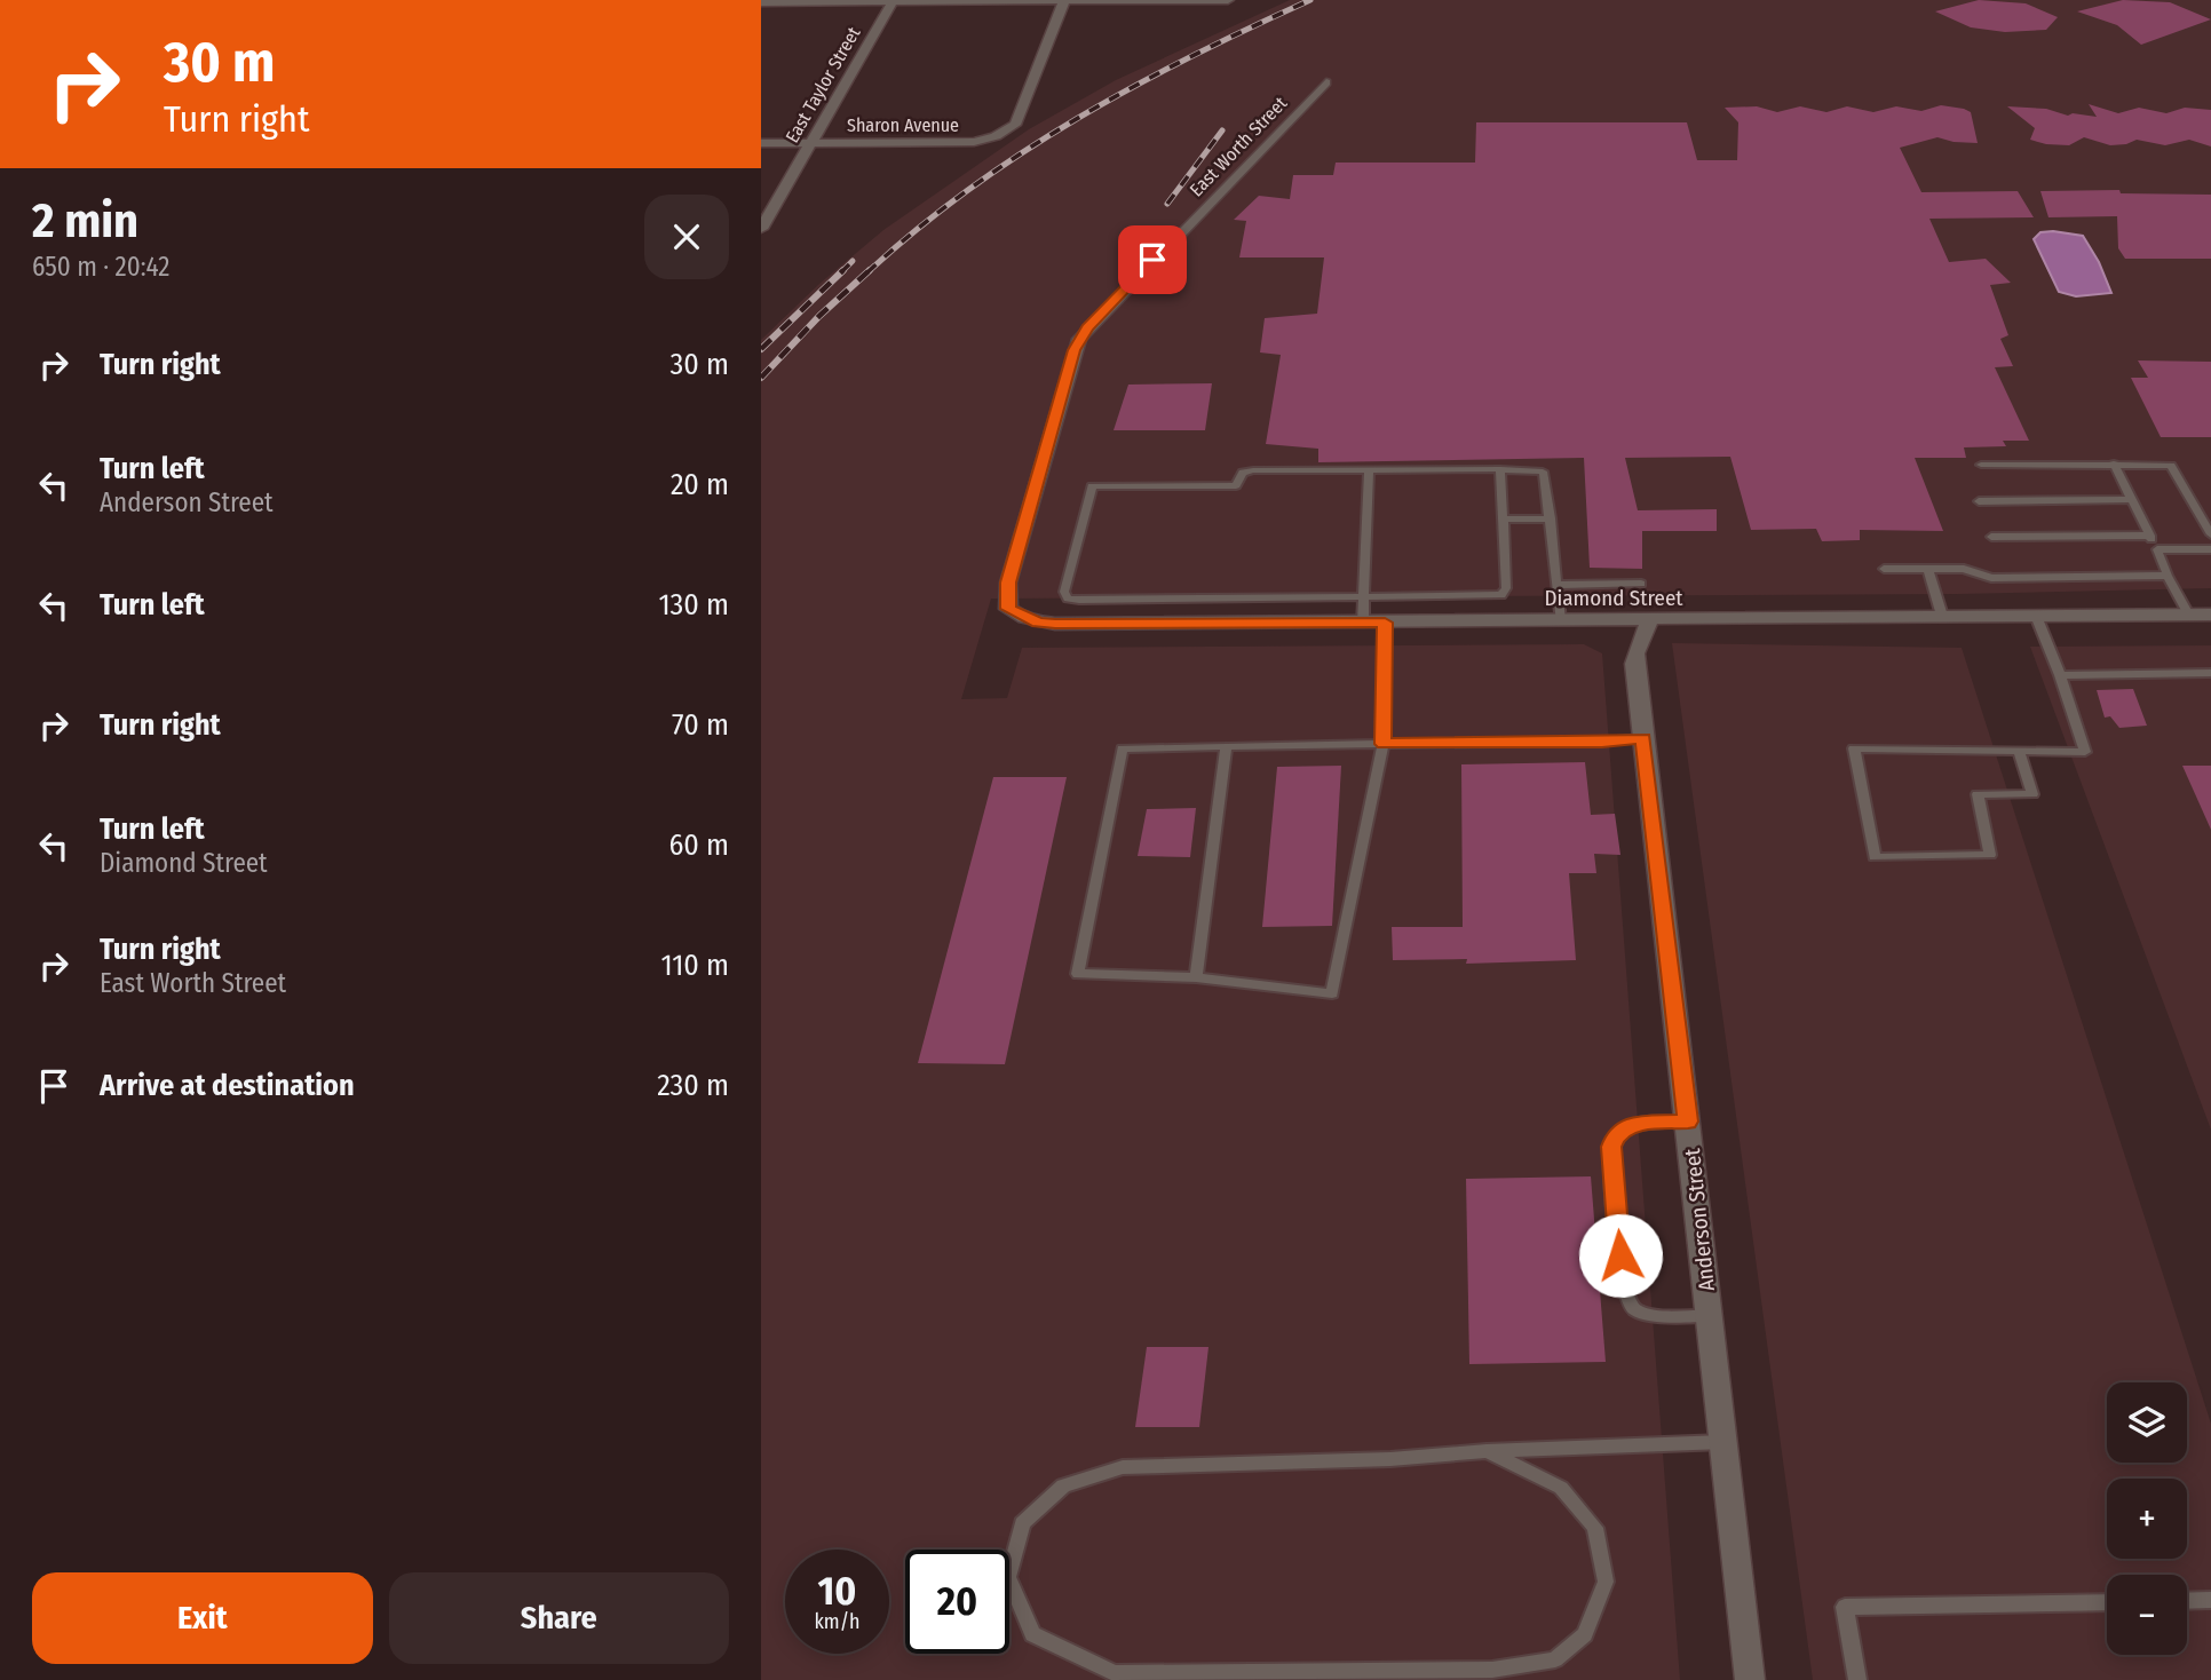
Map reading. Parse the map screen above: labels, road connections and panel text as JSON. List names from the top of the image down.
{
  "streets": {
    "street": [
      "East Taylor Street",
      "Sharon Avenue",
      "East Worth Street",
      "Diamond Street",
      "Anderson Street"
    ]
  },
  "crossings": [
    ["East Taylor Street", "Sharon Avenue"],
    ["East Worth Street", "Diamond Street"],
    ["Diamond Street", "Anderson Street"]
  ],
  "page": {
    "turn": ["30 m", "Turn right"],
    "heading": ["2 min", "650 m · 20:42"],
    "list": [
      {
        "name": "Turn right",
        "value": "30 m"
      },
      {
        "name": "Turn left",
        "note": "Anderson Street",
        "value": "20 m"
      },
      {
        "name": "Turn left",
        "value": "130 m"
      },
      {
        "name": "Turn right",
        "value": "70 m"
      },
      {
        "name": "Turn left",
        "note": "Diamond Street",
        "value": "60 m"
      },
      {
        "name": "Turn right",
        "note": "East Worth Street",
        "value": "110 m"
      },
      {
        "name": "Arrive at destination",
        "value": "230 m"
      }
    ],
    "map_buttons": ["+", "−"],
    "speed": "10 km/h",
    "limit": "20",
    "buttons": ["Exit", "Share"]
  }
}
